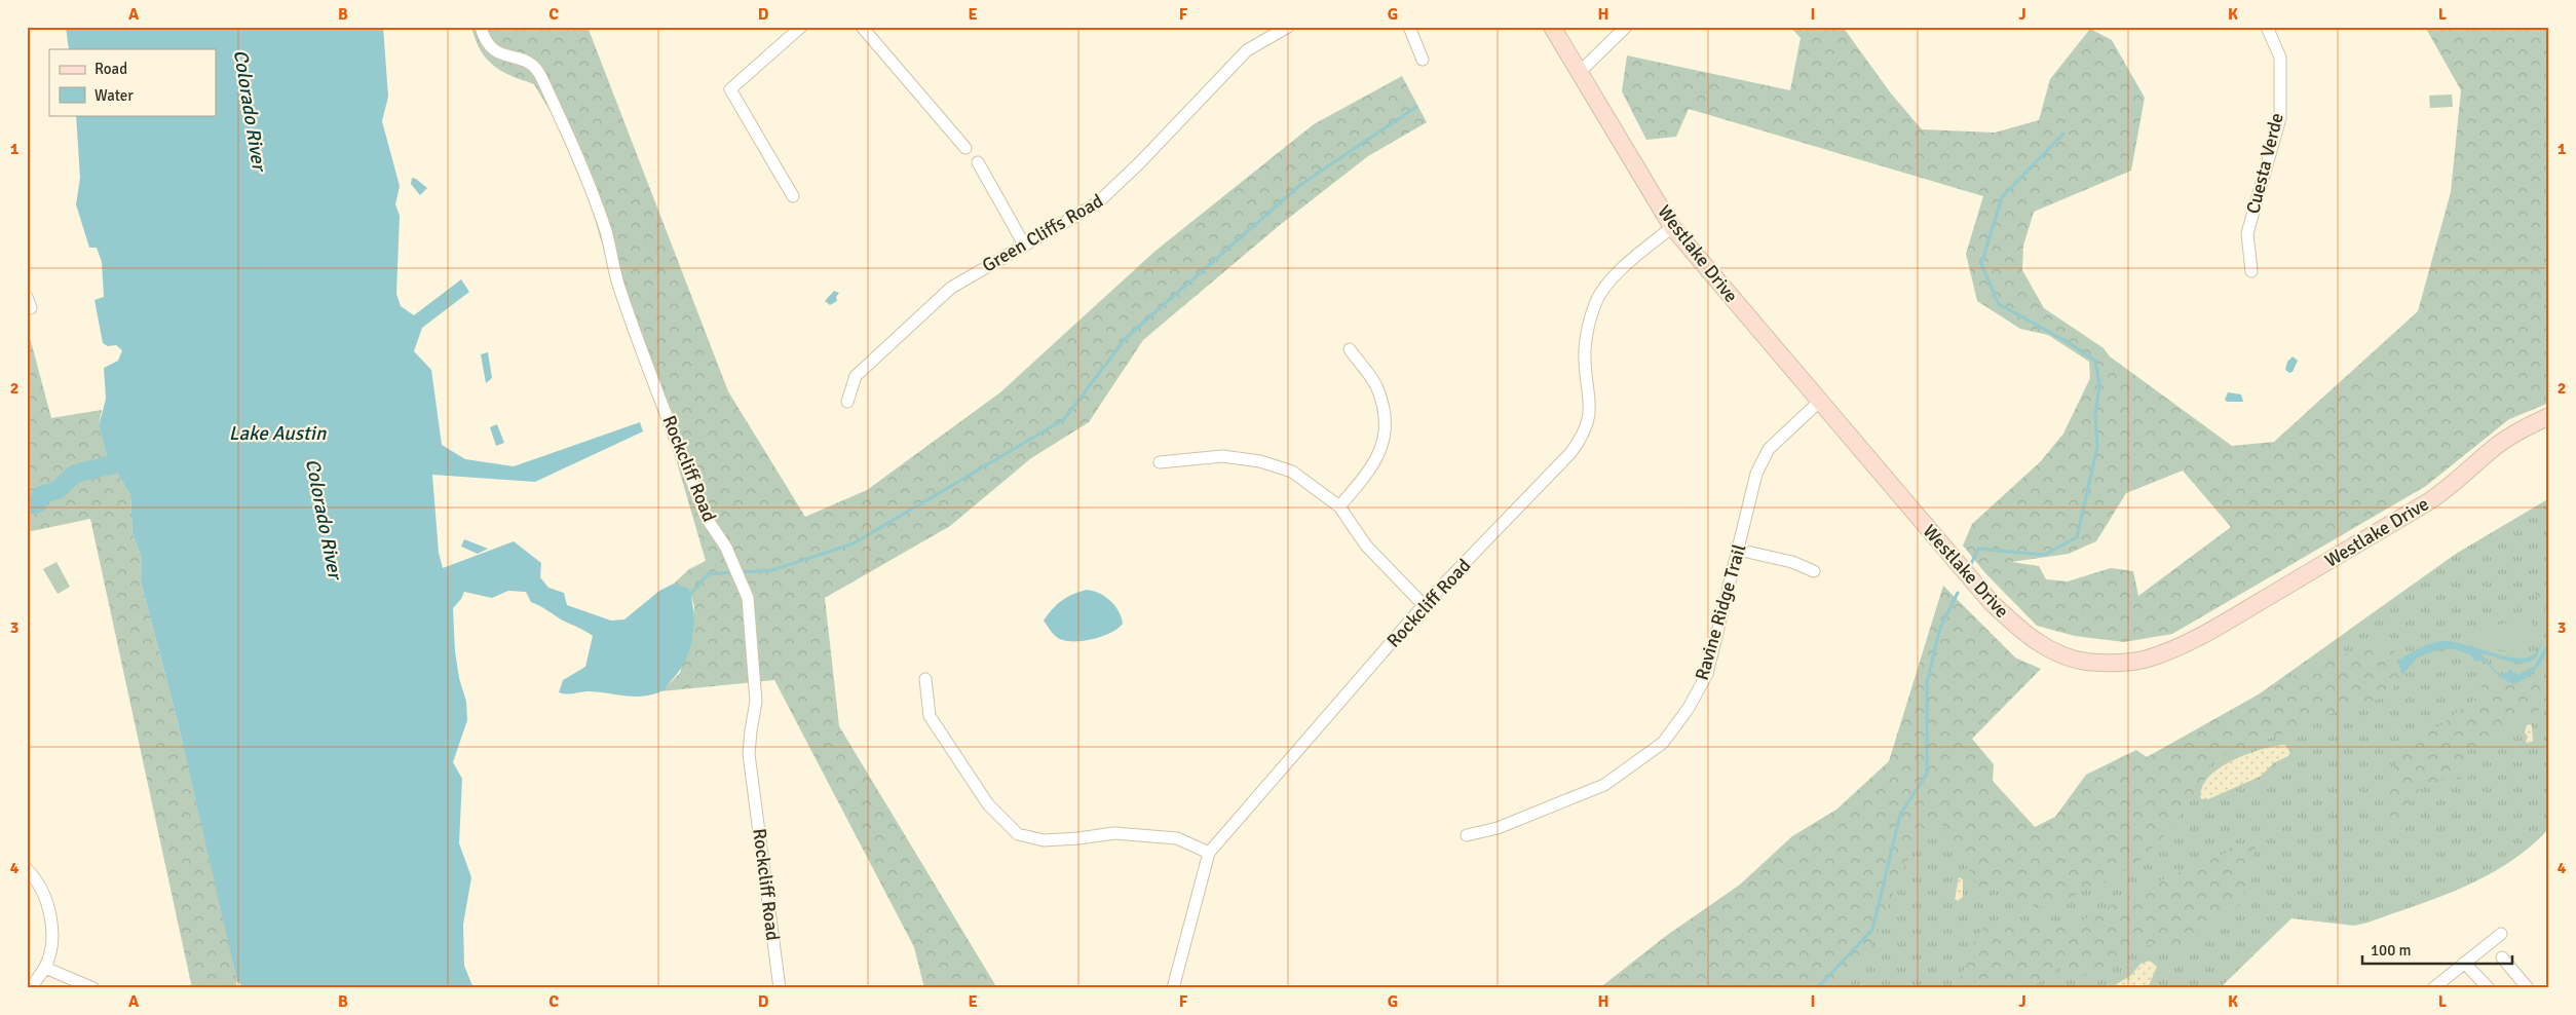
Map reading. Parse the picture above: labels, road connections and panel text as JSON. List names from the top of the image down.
{
  "streets": {
    "street": [
      "Cuesta Verde",
      "Green Cliffs Road",
      "Westlake Drive",
      "Rockcliff Road",
      "Ravine Ridge Trail"
    ]
  },
  "crossings": [
    ["Westlake Drive", "Rockcliff Road"],
    ["Westlake Drive", "Ravine Ridge Trail"]
  ],
  "water": ["Colorado River", "Lake Austin"],
  "legend": ["Road", "Water"],
  "scale_bar": "100 m",
  "grid": {
    "columns": [
      "A",
      "B",
      "C",
      "D",
      "E",
      "F",
      "G",
      "H",
      "I",
      "J",
      "K",
      "L"
    ],
    "rows": [
      "1",
      "2",
      "3",
      "4"
    ]
  }
}
